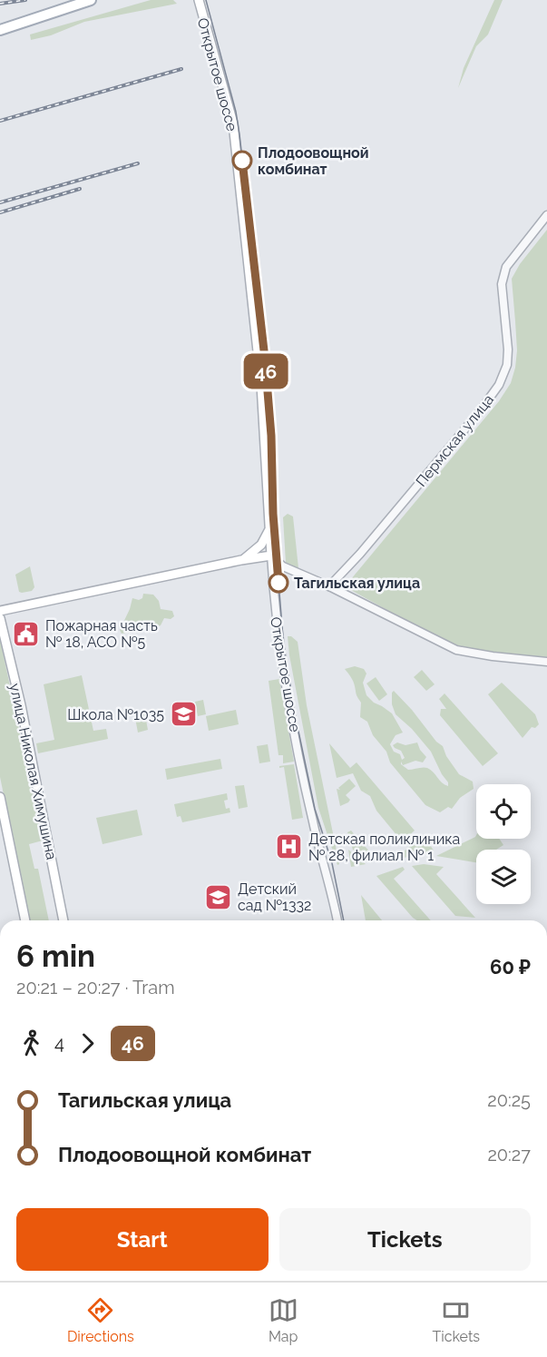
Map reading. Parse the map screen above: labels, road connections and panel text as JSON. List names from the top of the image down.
{
  "streets": {
    "main road": ["Открытое шоссе", "улица Николая Химушина"],
    "street": ["Пермская улица"]
  },
  "places": {
    "other": ["Плодоовощной комбинат", "Тагильская улица"],
    "public building": ["Пожарная часть № 18, АСО №5"],
    "school or university": ["Школа №1035", "Детский сад №1332"],
    "hospital": ["Детская поликлиника № 28, филиал № 1"]
  },
  "lines": ["tram line 46"],
  "page": {
    "on_map": "46",
    "heading": ["6 min", "20:21 – 20:27 · Tram", "60 ₽"],
    "legs": ["4", "46"],
    "list": [
      {
        "name": "Тагильская улица",
        "value": "20:25"
      },
      {
        "name": "Плодоовощной комбинат",
        "value": "20:27"
      }
    ],
    "buttons": ["Start", "Tickets"],
    "tabs": ["Directions", "Map", "Tickets"]
  }
}
